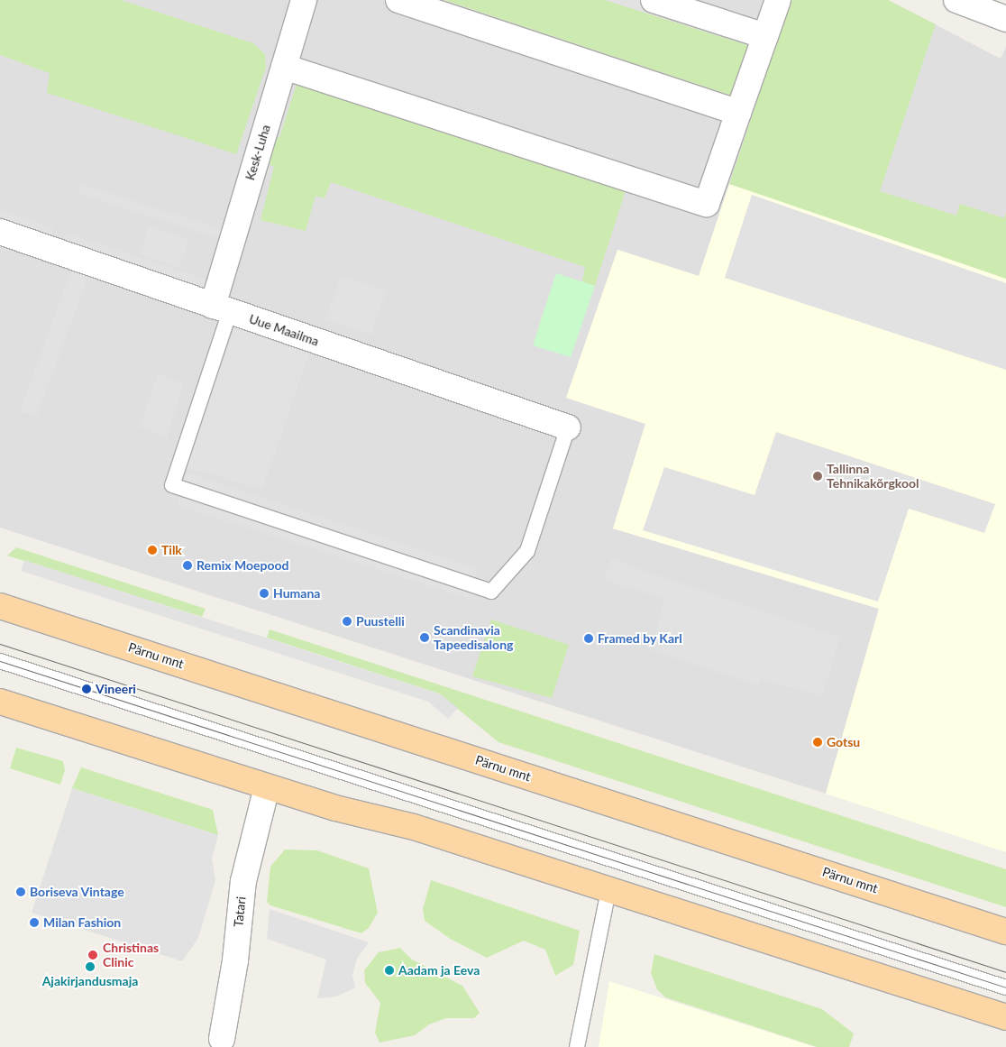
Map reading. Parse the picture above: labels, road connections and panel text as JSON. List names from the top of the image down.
{
  "streets": {
    "main road": ["Pärnu mnt"],
    "street": ["Kesk-Luha", "Uue Maailma", "Tatari"]
  },
  "crossings": [
    ["Kesk-Luha", "Uue Maailma"]
  ],
  "places": [
    "Tallinna Tehnikakõrgkool",
    "Tilk",
    "Remix Moepood",
    "Humana",
    "Puustelli",
    "Scandinavia Tapeedisalong",
    "Framed by Karl",
    "Vineeri",
    "Gotsu",
    "Boriseva Vintage",
    "Milan Fashion",
    "Christinas Clinic",
    "Ajakirjandusmaja",
    "Aadam ja Eeva"
  ]
}
